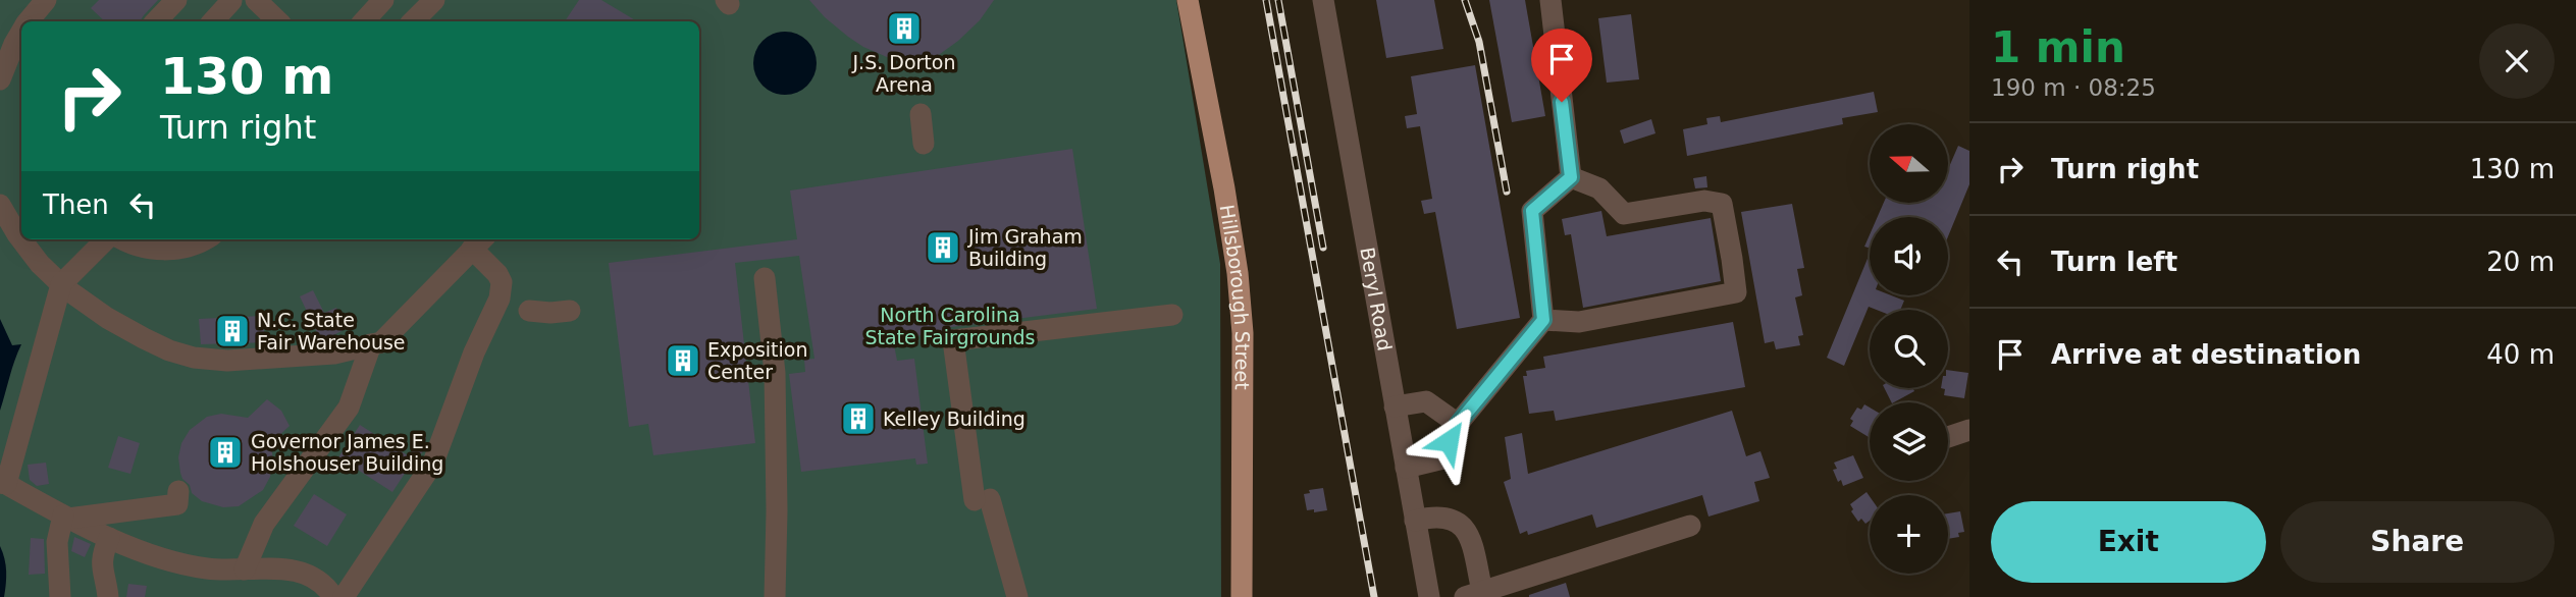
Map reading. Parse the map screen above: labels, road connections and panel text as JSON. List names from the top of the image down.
{
  "streets": {
    "main road": ["Hillsborough Street"],
    "street": ["Beryl Road"]
  },
  "parks": ["North Carolina State Fairgrounds"],
  "places": {
    "building": [
      "J.S. Dorton Arena",
      "Jim Graham Building",
      "N.C. State Fair Warehouse",
      "Exposition Center",
      "Kelley Building",
      "Governor James E. Holshouser Building"
    ]
  },
  "north": "left",
  "page": {
    "heading": ["1 min", "190 m · 08:25"],
    "turn": ["130 m", "Turn right"],
    "list": [
      {
        "name": "Turn right",
        "value": "130 m"
      },
      {
        "name": "Turn left",
        "value": "20 m"
      },
      {
        "name": "Arrive at destination",
        "value": "40 m"
      }
    ],
    "map_buttons": "+",
    "then": "Then",
    "buttons": ["Exit", "Share"]
  }
}
